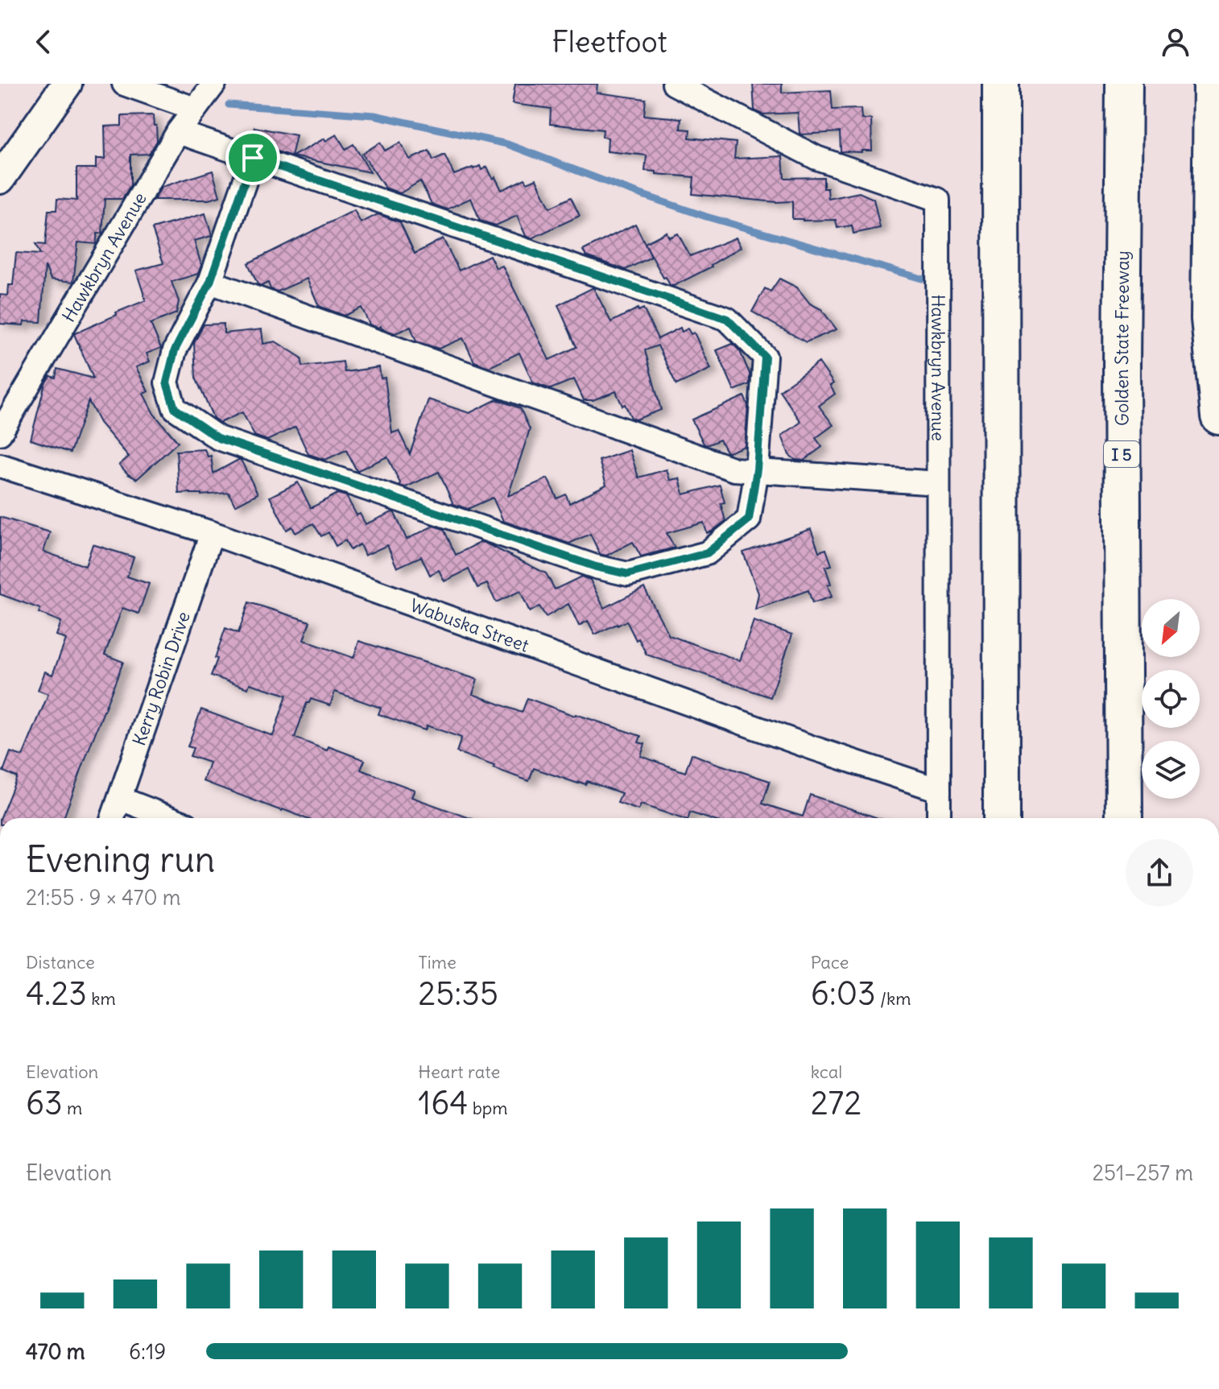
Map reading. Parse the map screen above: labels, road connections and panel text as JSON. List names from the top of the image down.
{
  "streets": {
    "main road": ["Golden State Freeway", "I 5"],
    "street": ["Hawkbryn Avenue", "Wabuska Street", "Kerry Robin Drive"]
  },
  "crossings": [
    ["Hawkbryn Avenue", "Wabuska Street"],
    ["Wabuska Street", "Kerry Robin Drive"]
  ],
  "north": "bottom left",
  "page": {
    "header": "Fleetfoot",
    "heading": ["Evening run", "21:55 · 9 × 470 m"],
    "stats": [
      ["Distance", "4.23 km"],
      ["Time", "25:35"],
      ["Pace", "6:03 /km"],
      ["Elevation", "63 m"],
      ["Heart rate", "164 bpm"],
      ["kcal", "272"]
    ],
    "chart": ["Elevation", "251–257 m"],
    "list": [
      {
        "name": "470 m",
        "note": "6:19"
      }
    ]
  }
}
